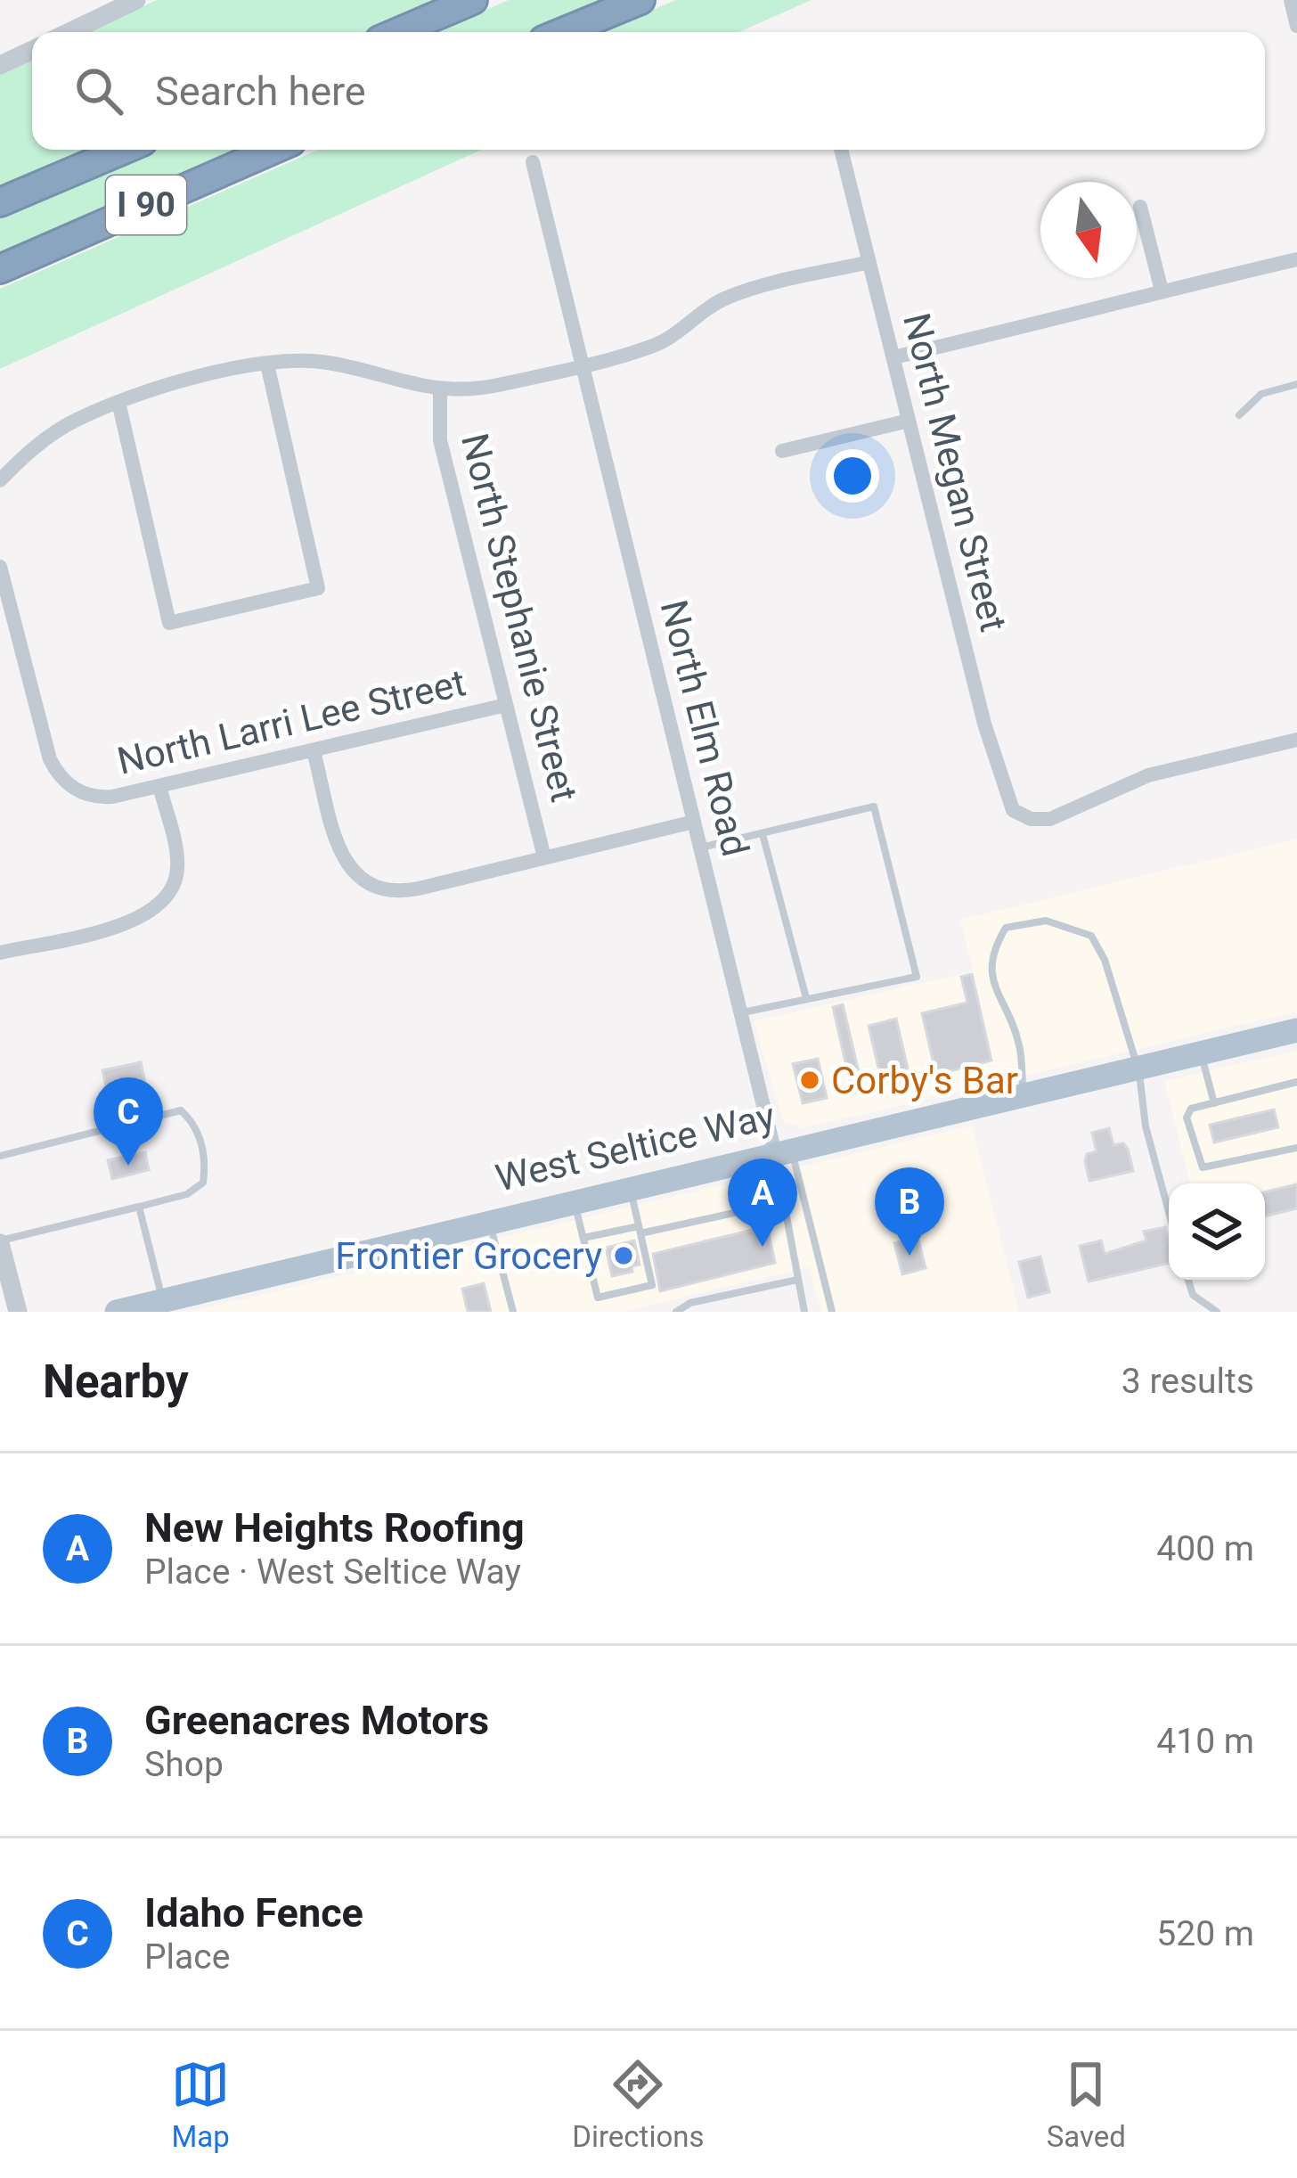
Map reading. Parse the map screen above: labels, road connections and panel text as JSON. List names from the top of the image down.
{
  "streets": {
    "highway": ["I 90"],
    "main road": ["West Seltice Way"],
    "street": [
      "North Megan Street",
      "North Stephanie Street",
      "North Larri Lee Street",
      "North Elm Road"
    ]
  },
  "crossings": [
    ["North Stephanie Street", "North Larri Lee Street"],
    ["North Elm Road", "West Seltice Way"]
  ],
  "places": ["Corby's Bar", "Frontier Grocery"],
  "north": "bottom",
  "page": {
    "search": "Search here",
    "pins": ["C", "A", "B"],
    "heading": ["Nearby", "3 results"],
    "list": [
      {
        "mark": "A",
        "name": "New Heights Roofing",
        "note": "Place · West Seltice Way",
        "value": "400 m"
      },
      {
        "mark": "B",
        "name": "Greenacres Motors",
        "note": "Shop",
        "value": "410 m"
      },
      {
        "mark": "C",
        "name": "Idaho Fence",
        "note": "Place",
        "value": "520 m"
      }
    ],
    "nav": ["Map", "Directions", "Saved"]
  }
}
